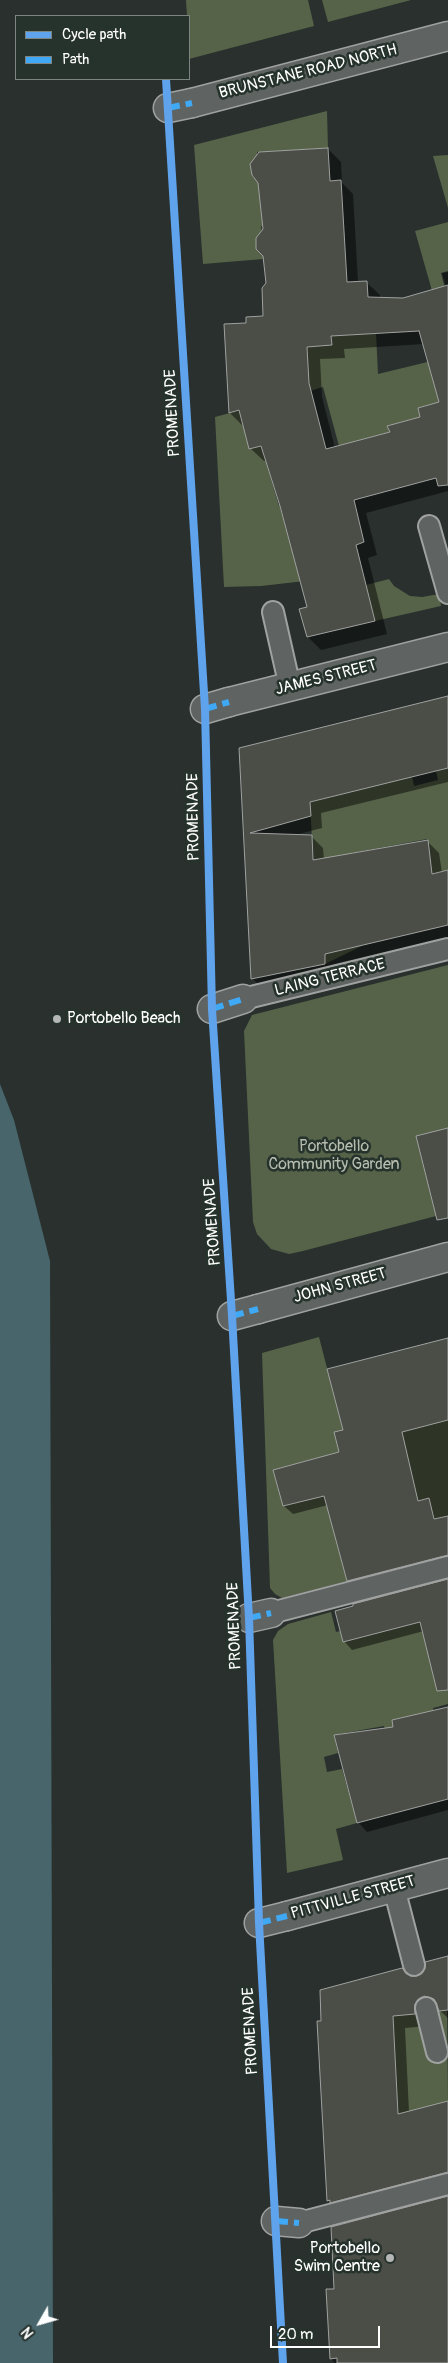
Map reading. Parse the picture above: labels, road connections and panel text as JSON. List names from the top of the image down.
{
  "streets": {
    "street": [
      "BRUNSTANE ROAD NORTH",
      "JAMES STREET",
      "LAING TERRACE",
      "JOHN STREET",
      "PITTVILLE STREET"
    ],
    "cycle path": ["PROMENADE"]
  },
  "parks": ["Portobello Community Garden"],
  "places": ["Portobello Beach", "Portobello Swim Centre"],
  "legend": ["Cycle path", "Path"],
  "scale_bar": "20 m",
  "north": "bottom left"
}
